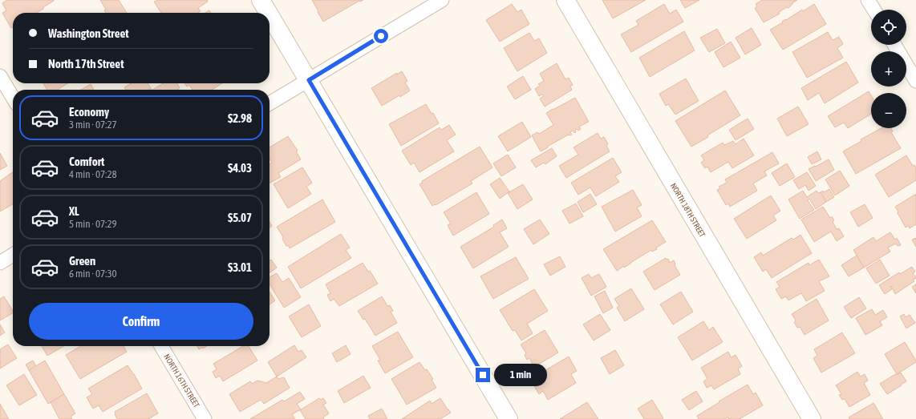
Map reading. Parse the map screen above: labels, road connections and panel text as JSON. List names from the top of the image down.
{
  "streets": {
    "main road": ["NORTH 18TH STREET"],
    "street": ["NORTH 16TH STREET"]
  },
  "page": {
    "map_buttons": ["+", "−"],
    "banner": ["Washington Street", "North 17th Street"],
    "list": [
      {
        "name": "Economy",
        "note": "3 min · 07:27",
        "value": "$2.98"
      },
      {
        "name": "Comfort",
        "note": "4 min · 07:28",
        "value": "$4.03"
      },
      {
        "name": "XL",
        "note": "5 min · 07:29",
        "value": "$5.07"
      },
      {
        "name": "Green",
        "note": "6 min · 07:30",
        "value": "$3.01"
      }
    ],
    "buttons": "Confirm",
    "bubble": "1 min"
  }
}
